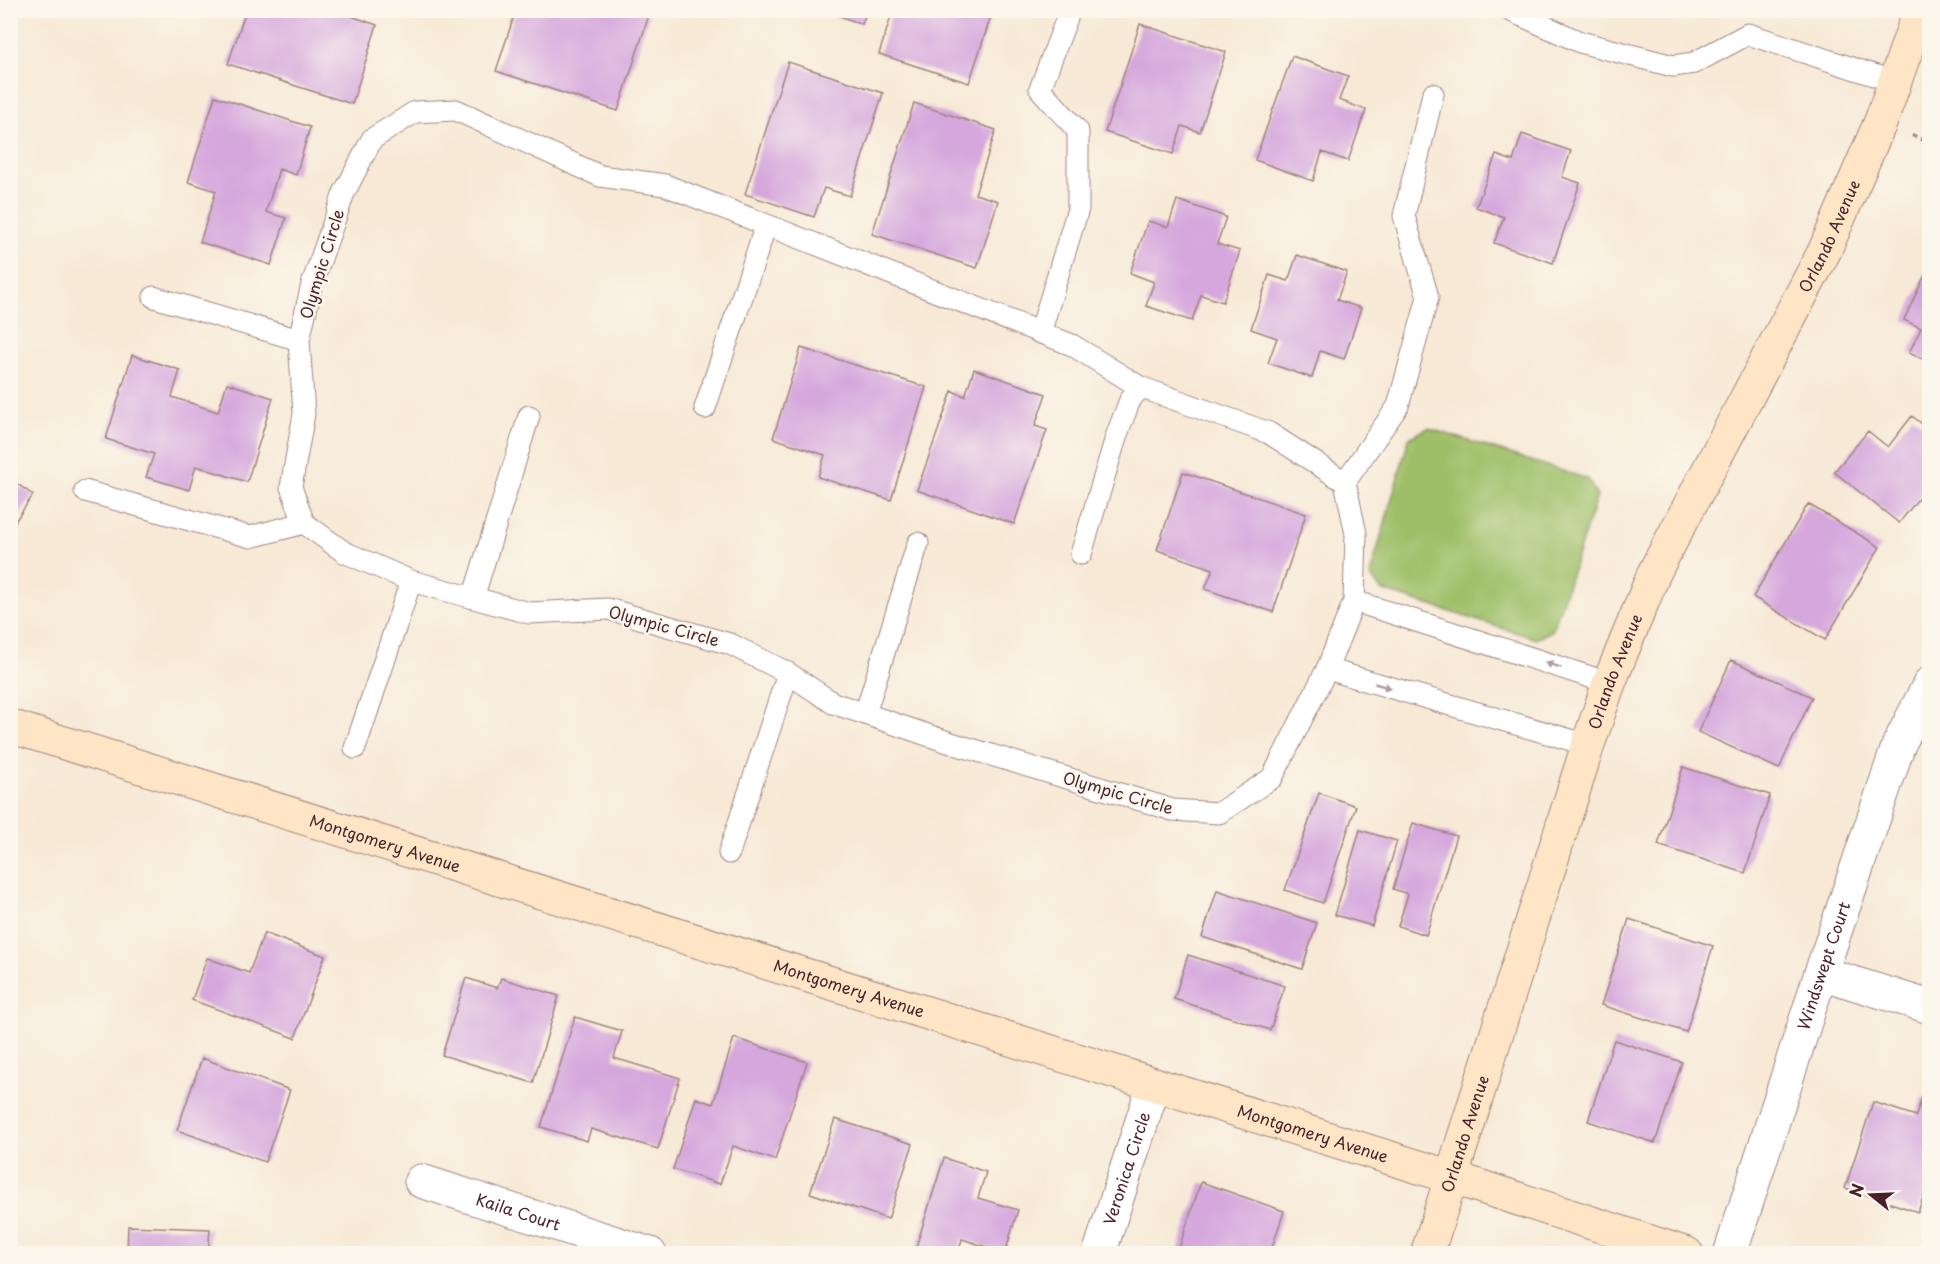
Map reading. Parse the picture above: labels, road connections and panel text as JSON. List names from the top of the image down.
{
  "streets": {
    "street": [
      "Orlando Avenue",
      "Montgomery Avenue",
      "Windswept Court",
      "Veronica Circle",
      "Kaila Court"
    ],
    "lane": ["Olympic Circle"]
  },
  "crossings": [
    ["Orlando Avenue", "Montgomery Avenue"],
    ["Montgomery Avenue", "Veronica Circle"]
  ],
  "north": "left"
}
